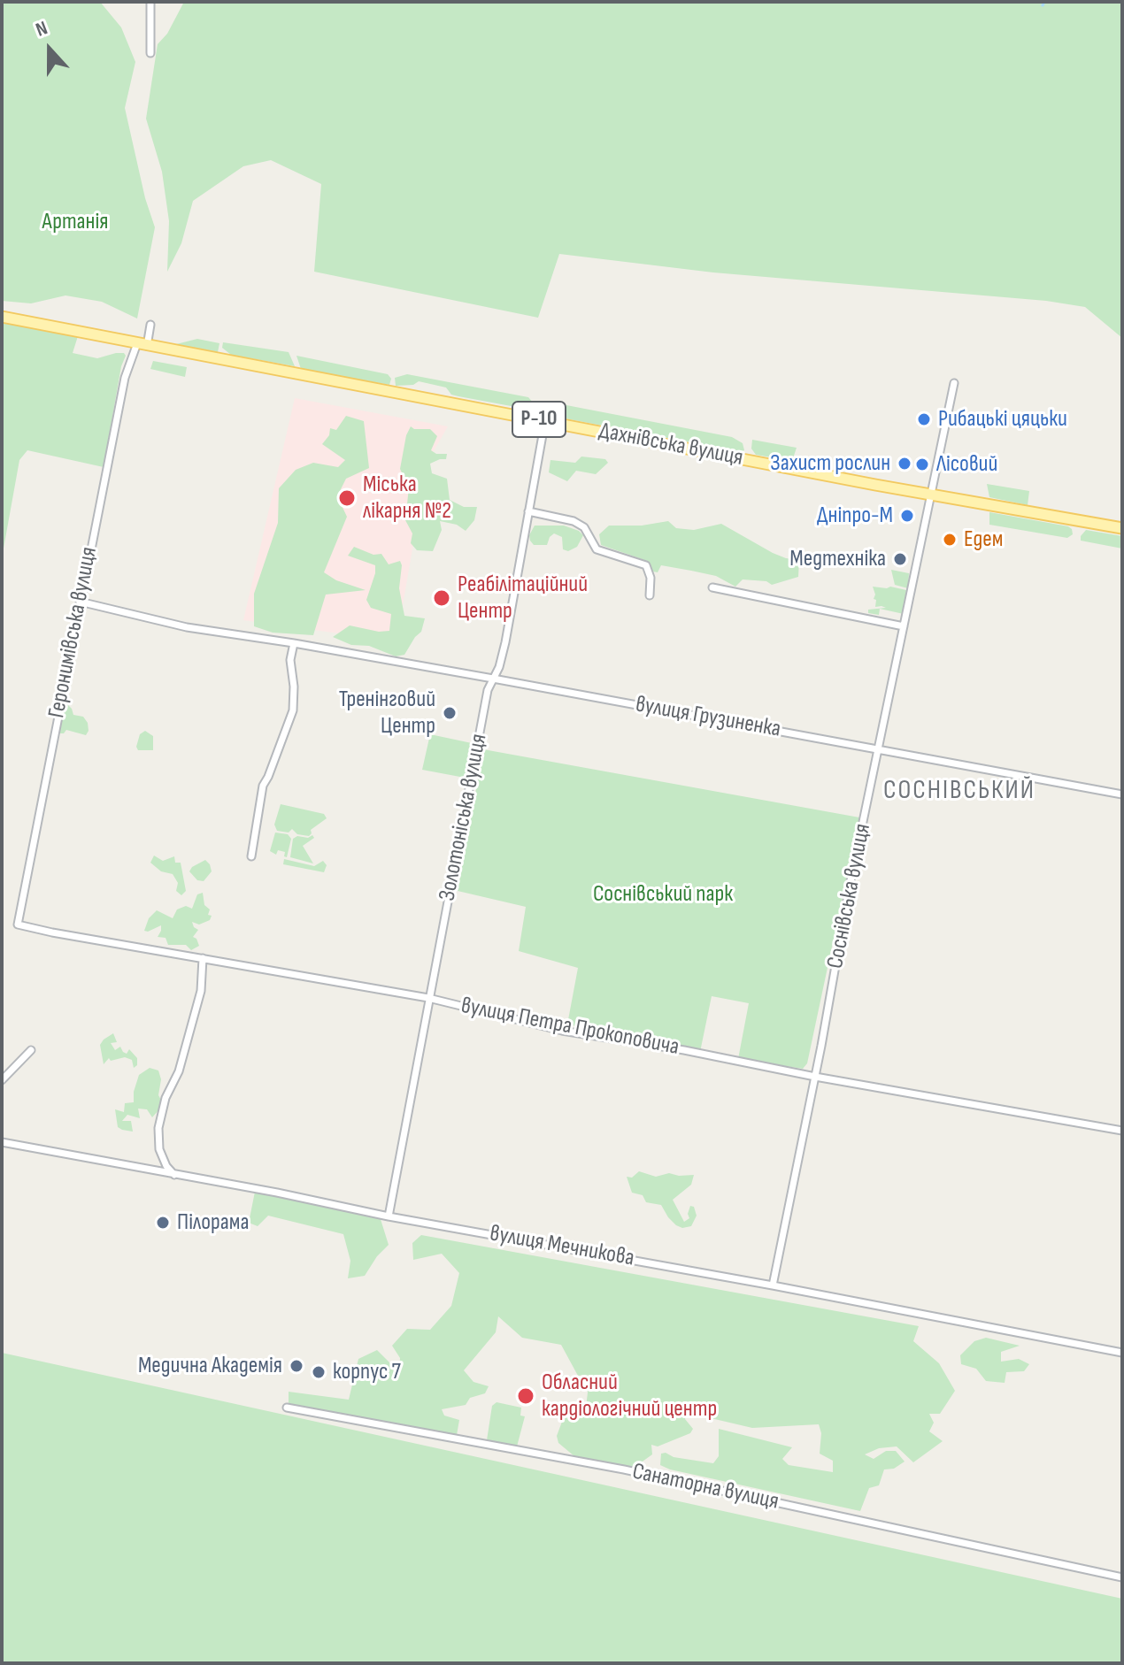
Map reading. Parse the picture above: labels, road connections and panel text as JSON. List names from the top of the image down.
{
  "streets": {
    "main road": ["Р-10", "Дахнівська вулиця"],
    "street": [
      "Геронимівська вулиця",
      "вулиця Грузиненка",
      "Золотоніська вулиця",
      "Соснівська вулиця",
      "вулиця Петра Прокоповича",
      "вулиця Мечникова",
      "Санаторна вулиця"
    ]
  },
  "crossings": [
    ["Р-10", "Дахнівська вулиця"],
    ["Р-10", "Геронимівська вулиця"],
    ["Дахнівська вулиця", "Геронимівська вулиця"],
    ["Дахнівська вулиця", "Золотоніська вулиця"],
    ["Дахнівська вулиця", "Соснівська вулиця"],
    ["Геронимівська вулиця", "вулиця Грузиненка"],
    ["Геронимівська вулиця", "вулиця Петра Прокоповича"],
    ["вулиця Грузиненка", "Золотоніська вулиця"],
    ["вулиця Грузиненка", "Соснівська вулиця"],
    ["Золотоніська вулиця", "вулиця Петра Прокоповича"],
    ["Золотоніська вулиця", "вулиця Мечникова"],
    ["Соснівська вулиця", "вулиця Петра Прокоповича"],
    ["Соснівська вулиця", "вулиця Мечникова"]
  ],
  "districts": ["СОСНІВСЬКИЙ"],
  "parks": ["Артанія", "Соснівський парк"],
  "places": [
    "Рибацькі цяцьки",
    "Захист рослин",
    "Лісовий",
    "Міська лікарня №2",
    "Дніпро-М",
    "Едем",
    "Медтехніка",
    "Реабілітаційний Центр",
    "Тренінговий Центр",
    "Пілорама",
    "Медична Академія",
    "корпус 7",
    "Обласний кардіологічний центр"
  ],
  "north": "top"
}
